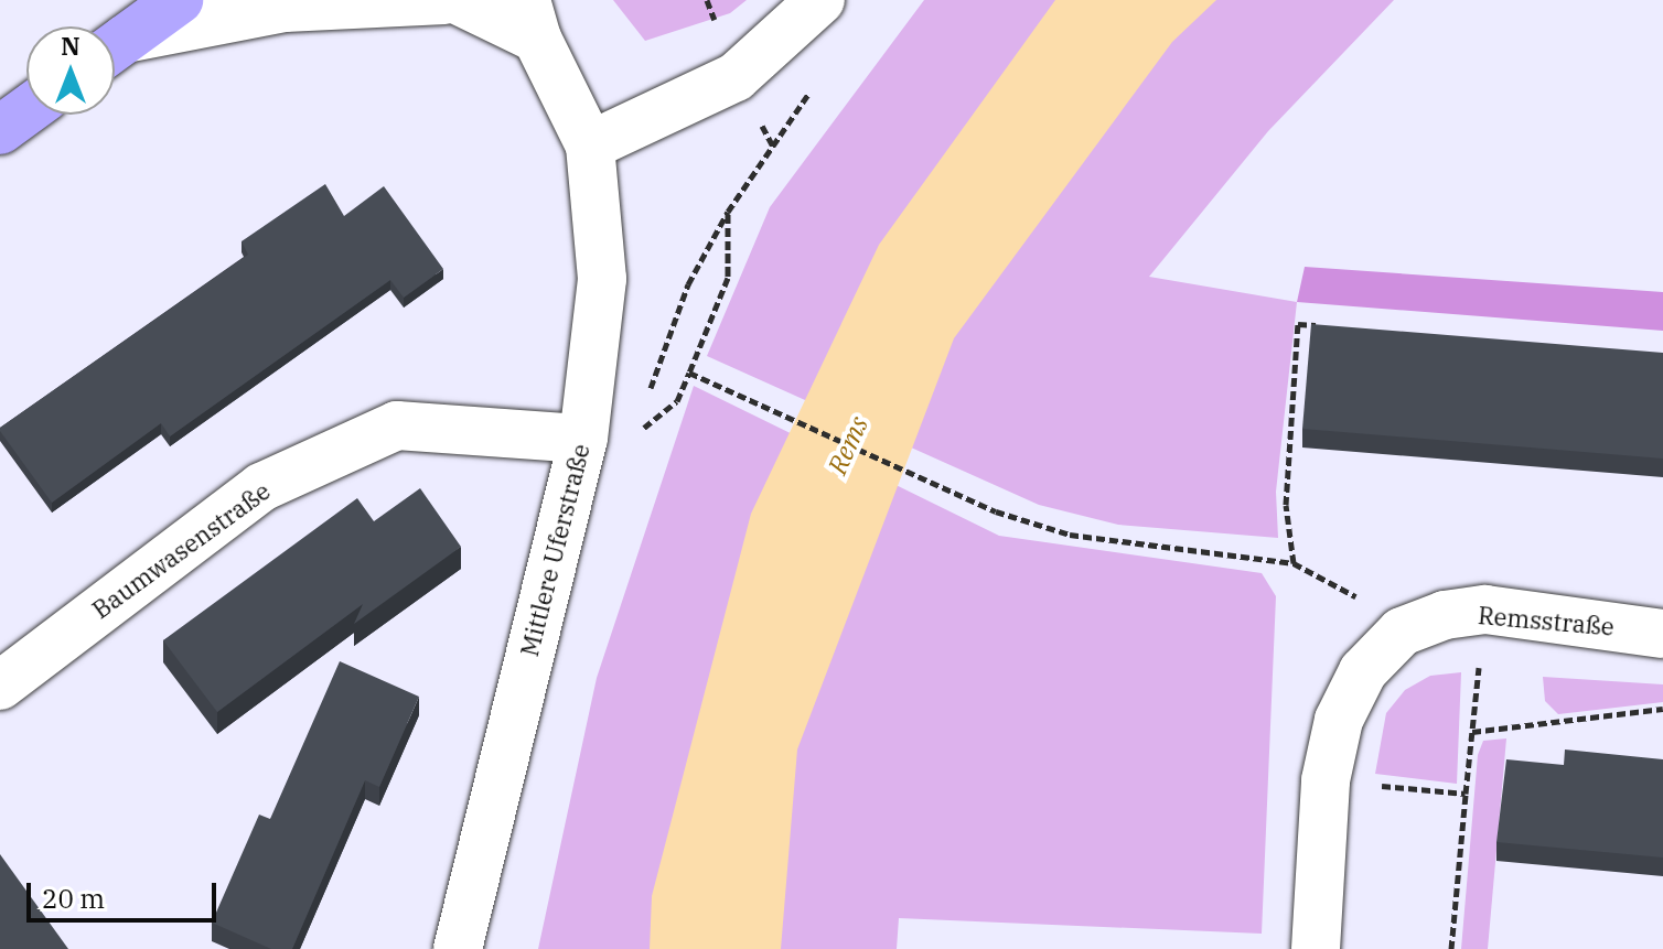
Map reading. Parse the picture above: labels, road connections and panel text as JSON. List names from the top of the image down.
{
  "streets": {
    "street": ["Baumwasenstraße", "Mittlere Uferstraße", "Remsstraße"]
  },
  "crossings": [
    ["Baumwasenstraße", "Mittlere Uferstraße"]
  ],
  "water": ["Rems"],
  "scale_bar": "20 m",
  "north": "top"
}
